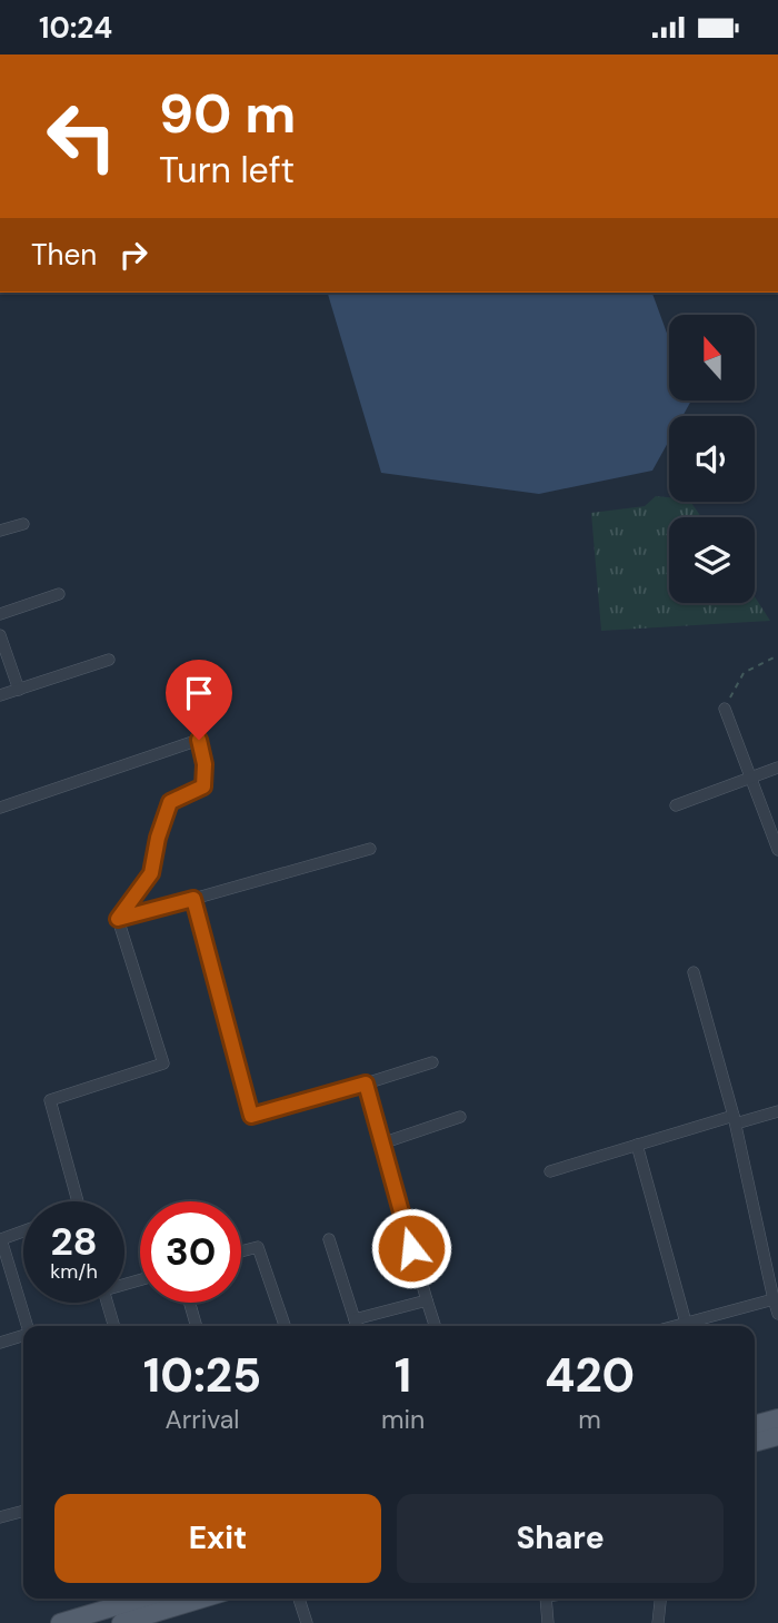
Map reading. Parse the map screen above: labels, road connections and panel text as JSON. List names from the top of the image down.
{
  "north": "top",
  "page": {
    "status": "10:24",
    "turn": ["90 m", "Turn left"],
    "then": "Then",
    "speed": "28 km/h",
    "limit": "30",
    "eta": [
      "10:25",
      "Arrival",
      "1",
      "min",
      "420",
      "m"
    ],
    "buttons": ["Exit", "Share"]
  }
}
